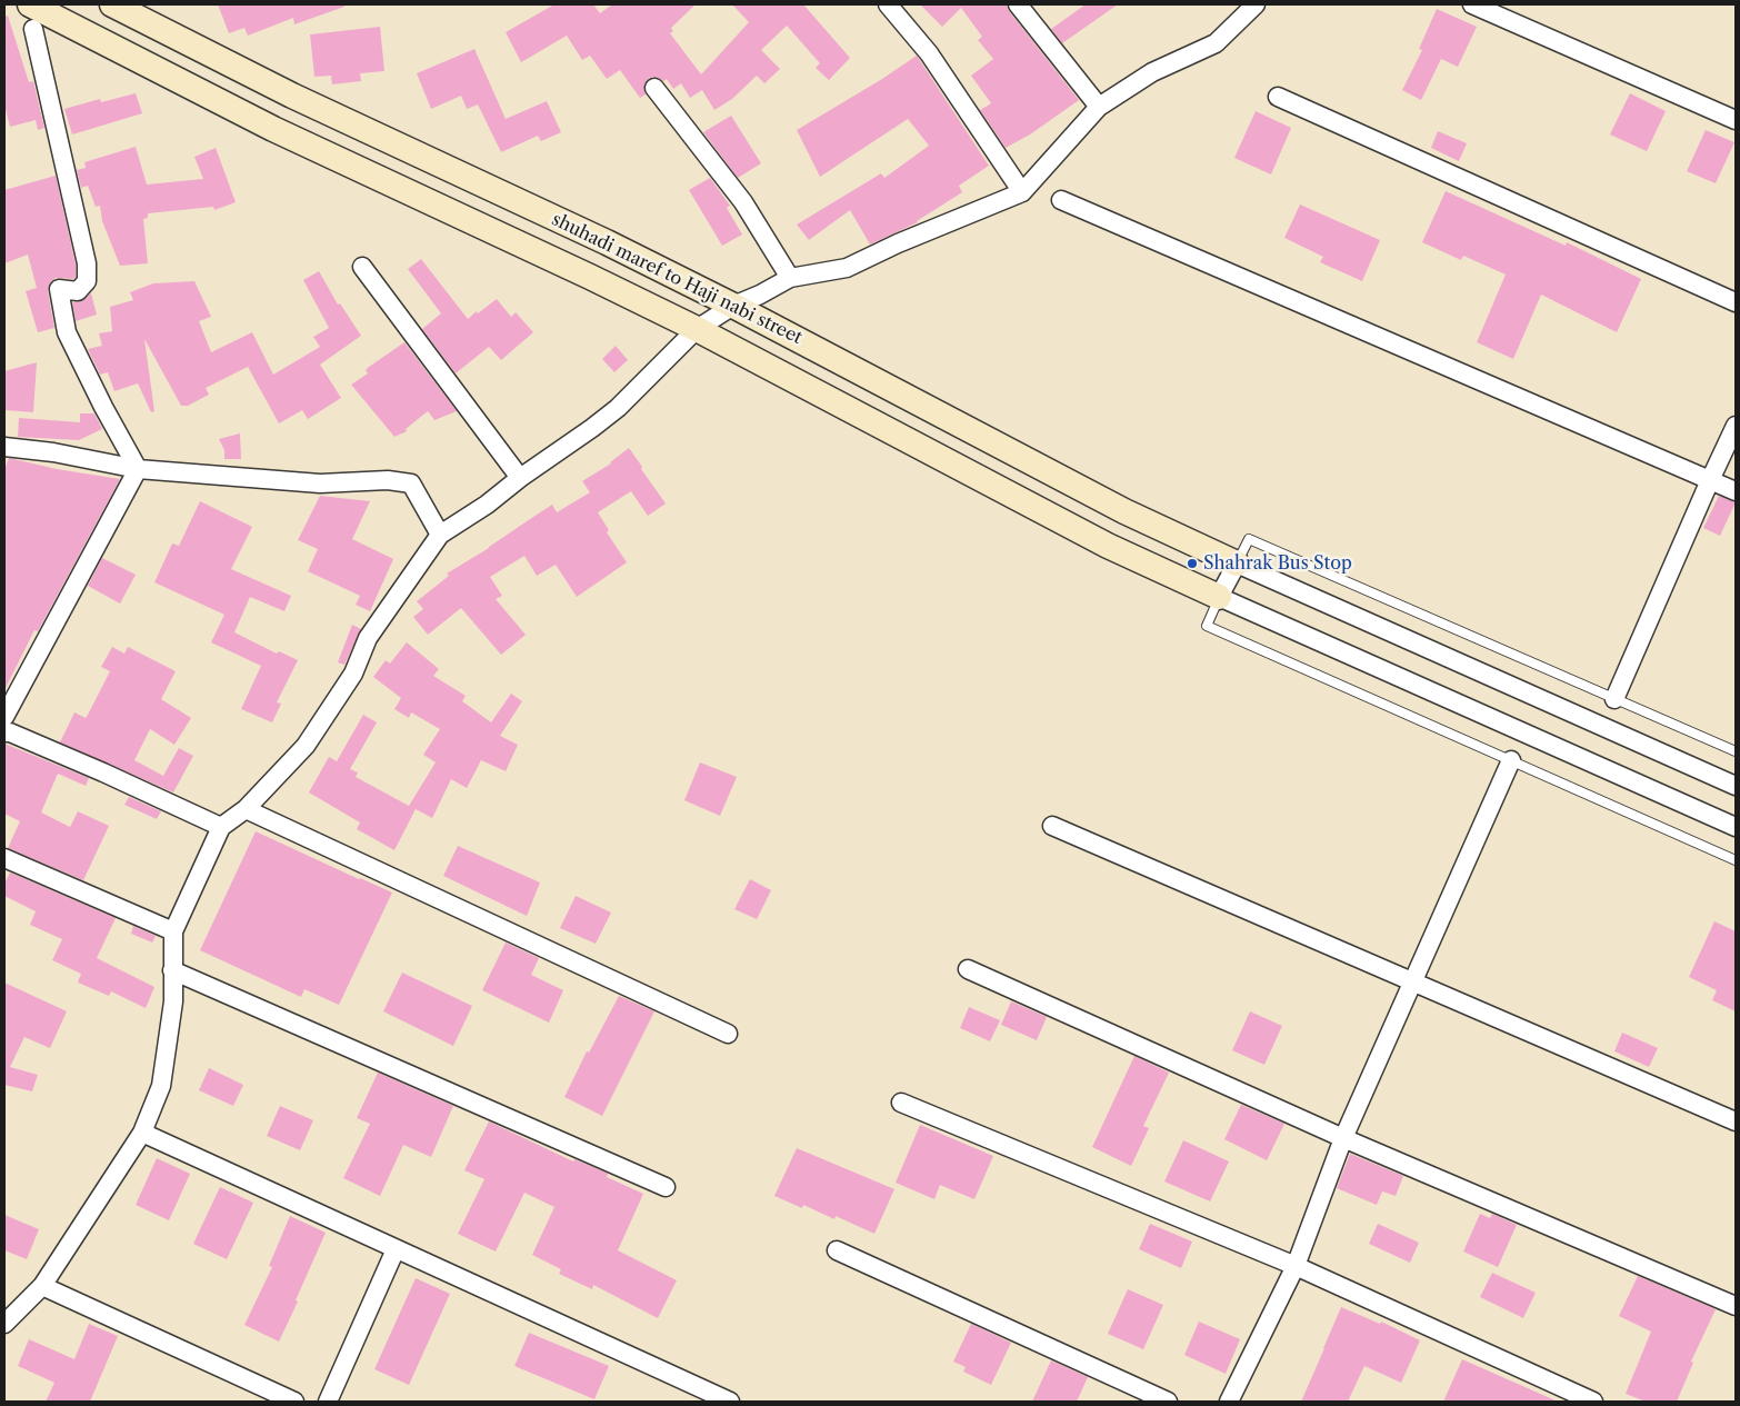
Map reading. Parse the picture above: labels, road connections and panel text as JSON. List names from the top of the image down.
{
  "streets": {
    "main road": ["shuhadi maref to Haji nabi street"]
  },
  "places": ["Shahrak Bus Stop"]
}
